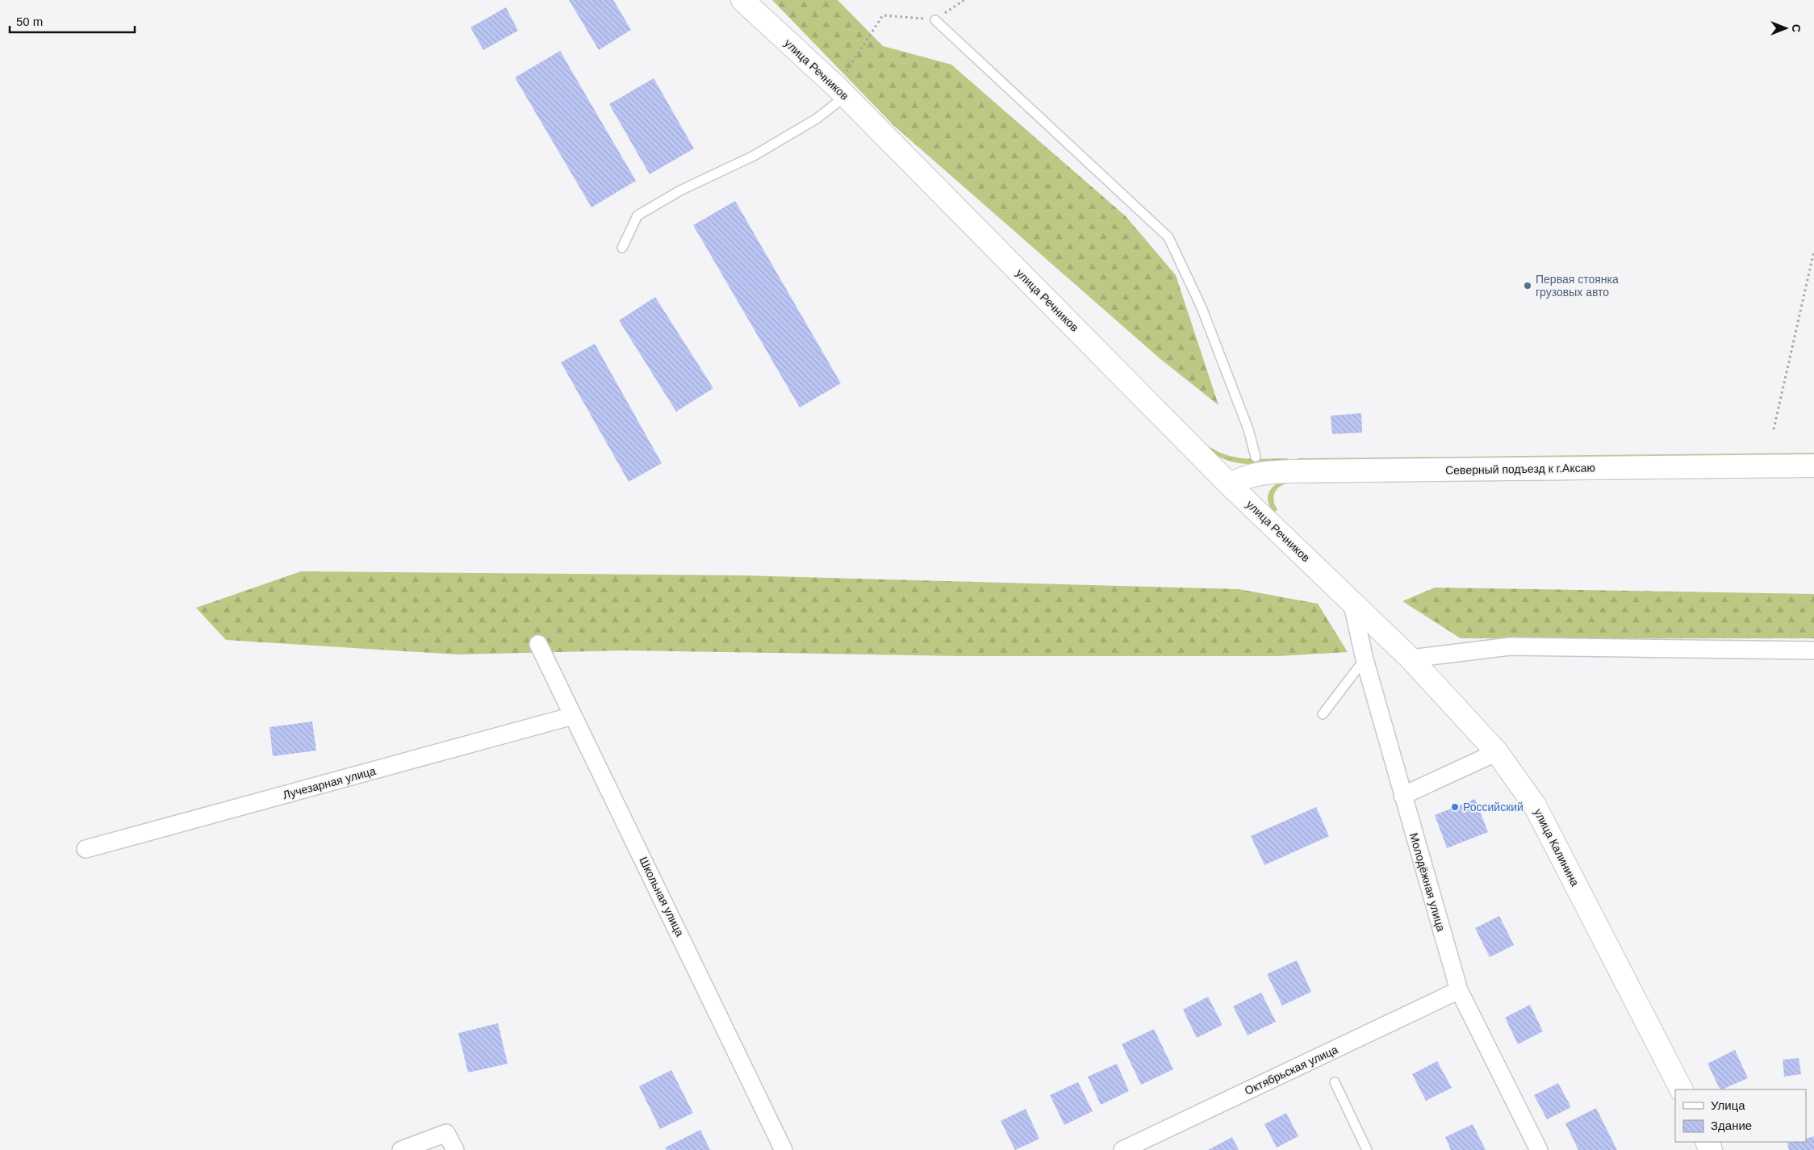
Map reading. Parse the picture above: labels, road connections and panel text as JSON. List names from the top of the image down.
{
  "streets": {
    "street": [
      "улица Речников",
      "Северный подъезд к г.Аксаю",
      "Лучезарная улица",
      "улица Калинина",
      "Молодёжная улица",
      "Школьная улица",
      "Октябрьская улица"
    ]
  },
  "crossings": [
    ["улица Речников", "Северный подъезд к г.Аксаю"],
    ["улица Речников", "улица Калинина"],
    ["улица Речников", "Молодёжная улица"],
    ["Лучезарная улица", "Школьная улица"],
    ["улица Калинина", "Молодёжная улица"],
    ["Молодёжная улица", "Октябрьская улица"]
  ],
  "places": ["Первая стоянка грузовых авто", "Российский"],
  "legend": ["Улица", "Здание"],
  "scale_bar": "50 m",
  "north": "right"
}
